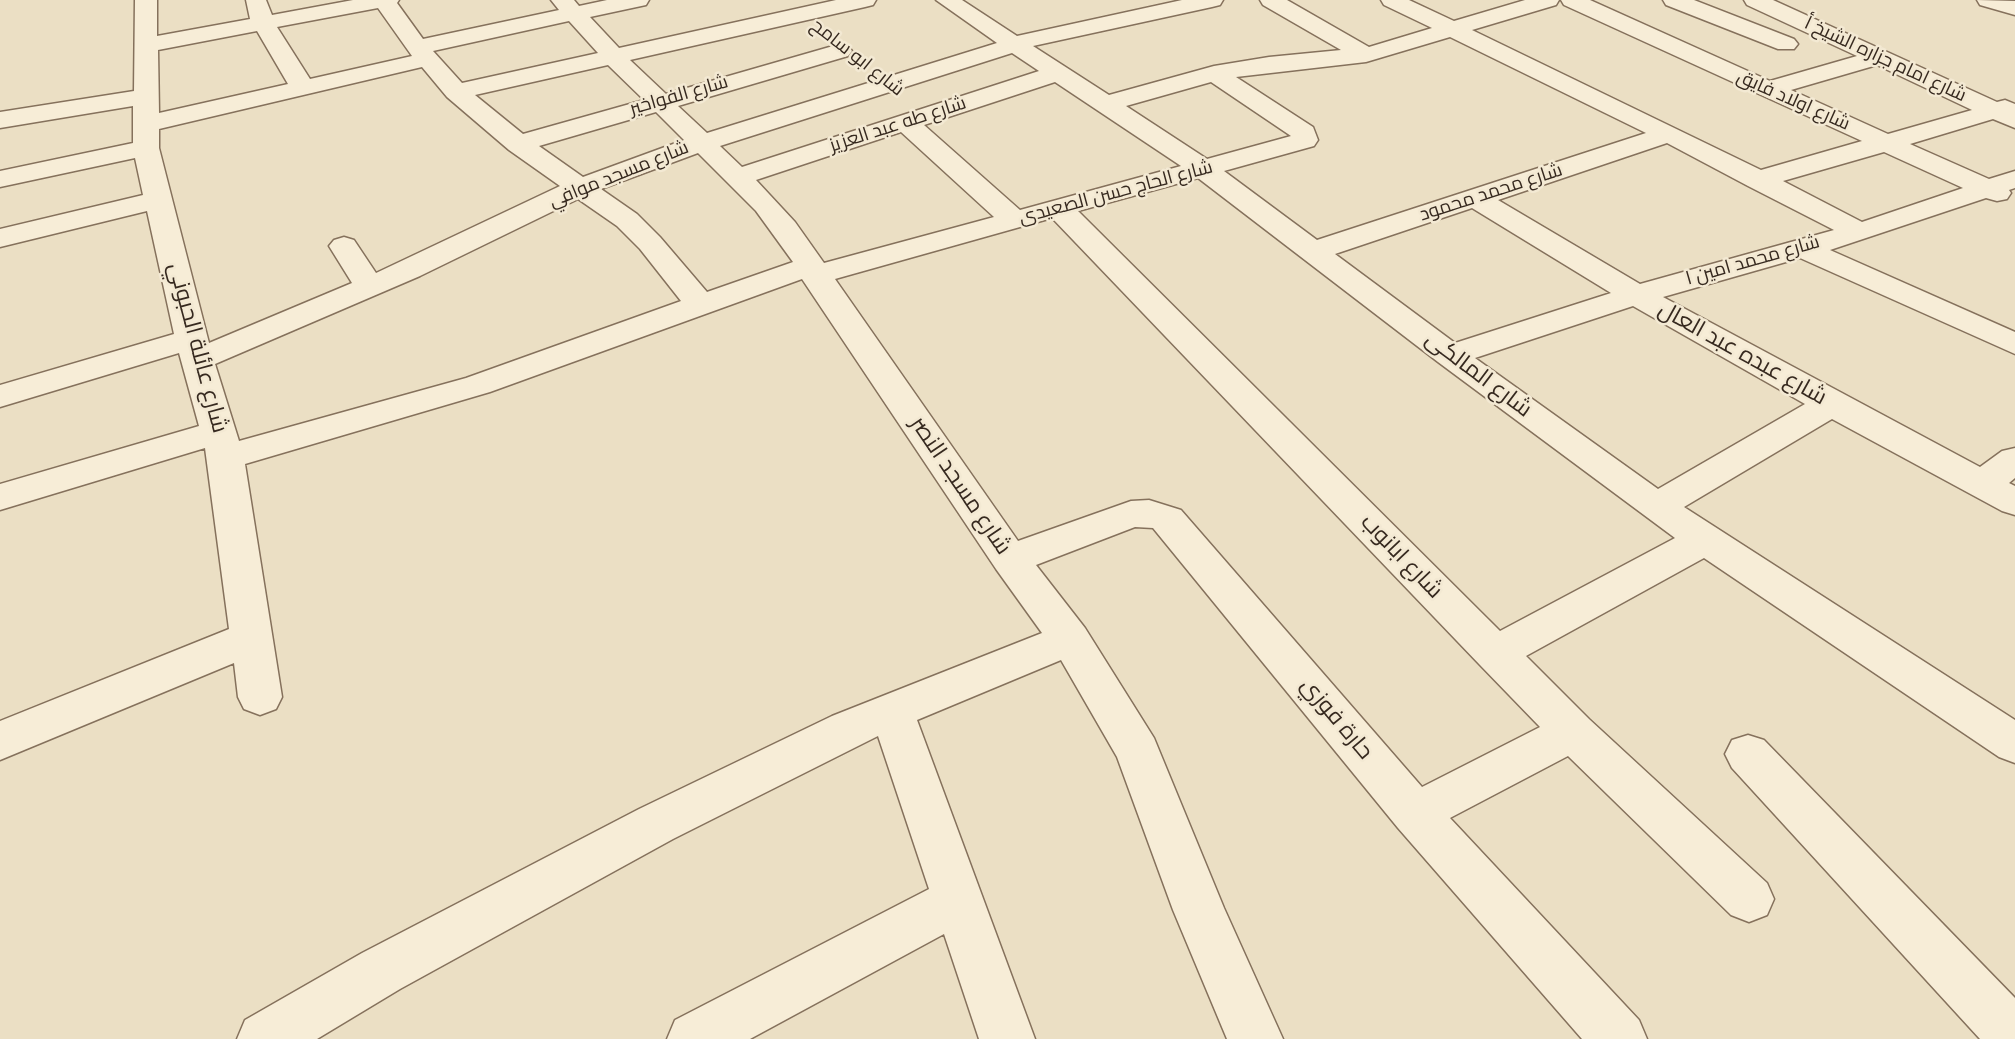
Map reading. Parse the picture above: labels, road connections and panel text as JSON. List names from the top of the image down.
{
  "streets": {
    "street": [
      "شارع ابو سامح",
      "شارع امام جزاره الشيخ أ",
      "شارع الفواخير",
      "شارع اولاد فايق",
      "شارع طه عبد العزيز",
      "شارع مسجد موافي",
      "شارع الحاج حسن الصعيدى",
      "شارع محمد محمود",
      "شارع محمد امين ا",
      "شارع عائلة الحبوني",
      "شارع عبده عبد العال",
      "شارع المالكى",
      "شارع مسجد النصر",
      "شارع ابانوب",
      "حارة فوزي"
    ]
  },
  "crossings": [
    ["شارع ابو سامح", "شارع الفواخير"],
    ["شارع ابو سامح", "شارع طه عبد العزيز"],
    ["شارع ابو سامح", "شارع مسجد موافي"],
    ["شارع ابو سامح", "شارع الحاج حسن الصعيدى"],
    ["شارع الفواخير", "شارع مسجد موافي"],
    ["شارع الفواخير", "شارع مسجد النصر"],
    ["شارع اولاد فايق", "شارع محمد امين ا"],
    ["شارع طه عبد العزيز", "شارع المالكى"],
    ["شارع طه عبد العزيز", "شارع مسجد النصر"],
    ["شارع مسجد موافي", "شارع عائلة الحبوني"],
    ["شارع مسجد موافي", "شارع المالكى"],
    ["شارع مسجد موافي", "شارع مسجد النصر"],
    ["شارع الحاج حسن الصعيدى", "شارع عائلة الحبوني"],
    ["شارع الحاج حسن الصعيدى", "شارع المالكى"],
    ["شارع الحاج حسن الصعيدى", "شارع مسجد النصر"],
    ["شارع الحاج حسن الصعيدى", "شارع ابانوب"],
    ["شارع محمد محمود", "شارع عبده عبد العال"],
    ["شارع محمد محمود", "شارع المالكى"],
    ["شارع محمد امين ا", "شارع عبده عبد العال"],
    ["شارع محمد امين ا", "شارع المالكى"],
    ["شارع مسجد النصر", "حارة فوزي"]
  ]
}
